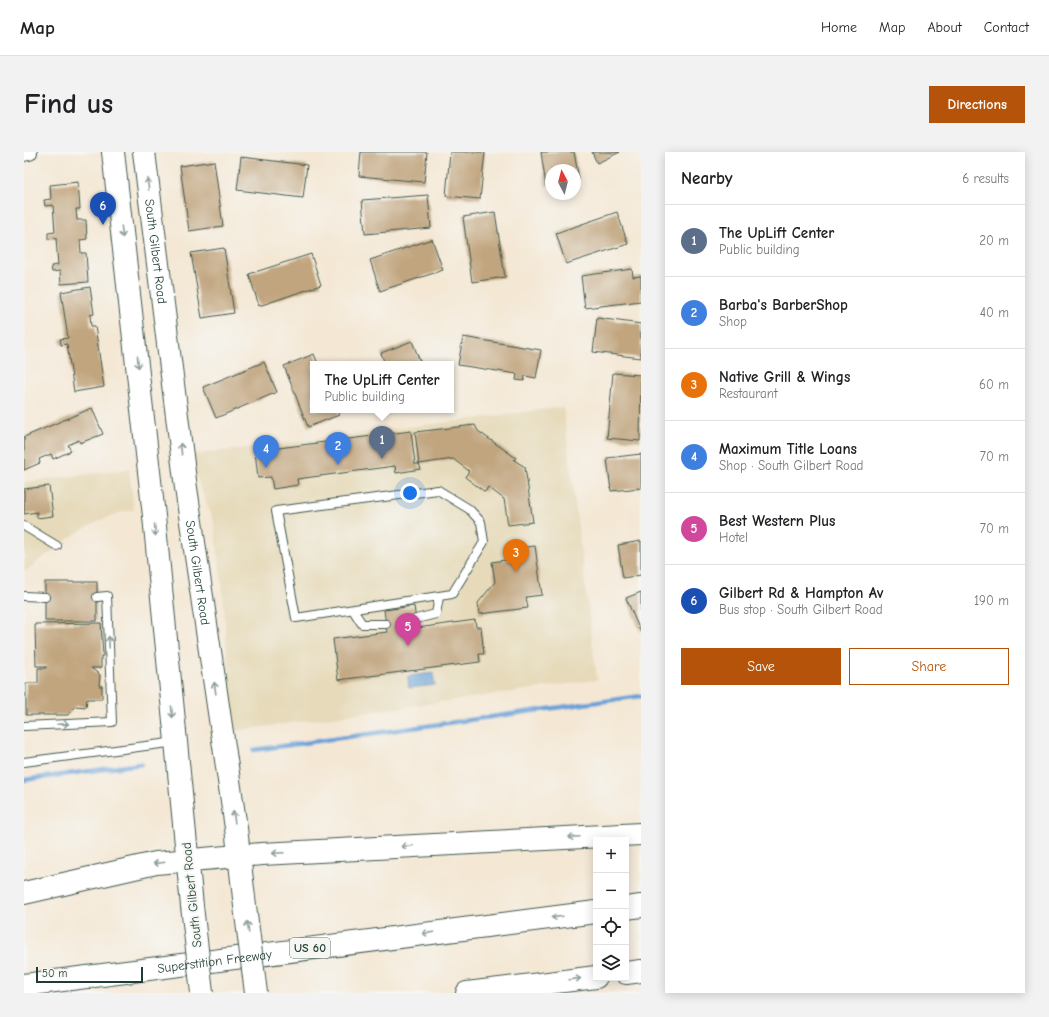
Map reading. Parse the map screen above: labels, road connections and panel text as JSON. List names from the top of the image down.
{
  "streets": {
    "main road": ["South Gilbert Road", "US 60", "Superstition Freeway"]
  },
  "scale_bar": "50 m",
  "north": "top",
  "page": {
    "header": "Map",
    "nav": [
      "Home",
      "Map",
      "About",
      "Contact"
    ],
    "buttons": [
      "Directions",
      ["Save", "Share"]
    ],
    "title": "Find us",
    "heading": ["Nearby", "6 results"],
    "pins": [
      "6",
      "1",
      "2",
      "4",
      "3",
      "5"
    ],
    "list": [
      {
        "mark": "1",
        "name": "The UpLift Center",
        "note": "Public building",
        "value": "20 m"
      },
      {
        "mark": "2",
        "name": "Barba's BarberShop",
        "note": "Shop",
        "value": "40 m"
      },
      {
        "mark": "3",
        "name": "Native Grill & Wings",
        "note": "Restaurant",
        "value": "60 m"
      },
      {
        "mark": "4",
        "name": "Maximum Title Loans",
        "note": "Shop · South Gilbert Road",
        "value": "70 m"
      },
      {
        "mark": "5",
        "name": "Best Western Plus",
        "note": "Hotel",
        "value": "70 m"
      },
      {
        "mark": "6",
        "name": "Gilbert Rd & Hampton Av",
        "note": "Bus stop · South Gilbert Road",
        "value": "190 m"
      }
    ],
    "popup": ["The UpLift Center", "Public building"],
    "map_buttons": ["+", "−"],
    "scale": "50 m"
  }
}
